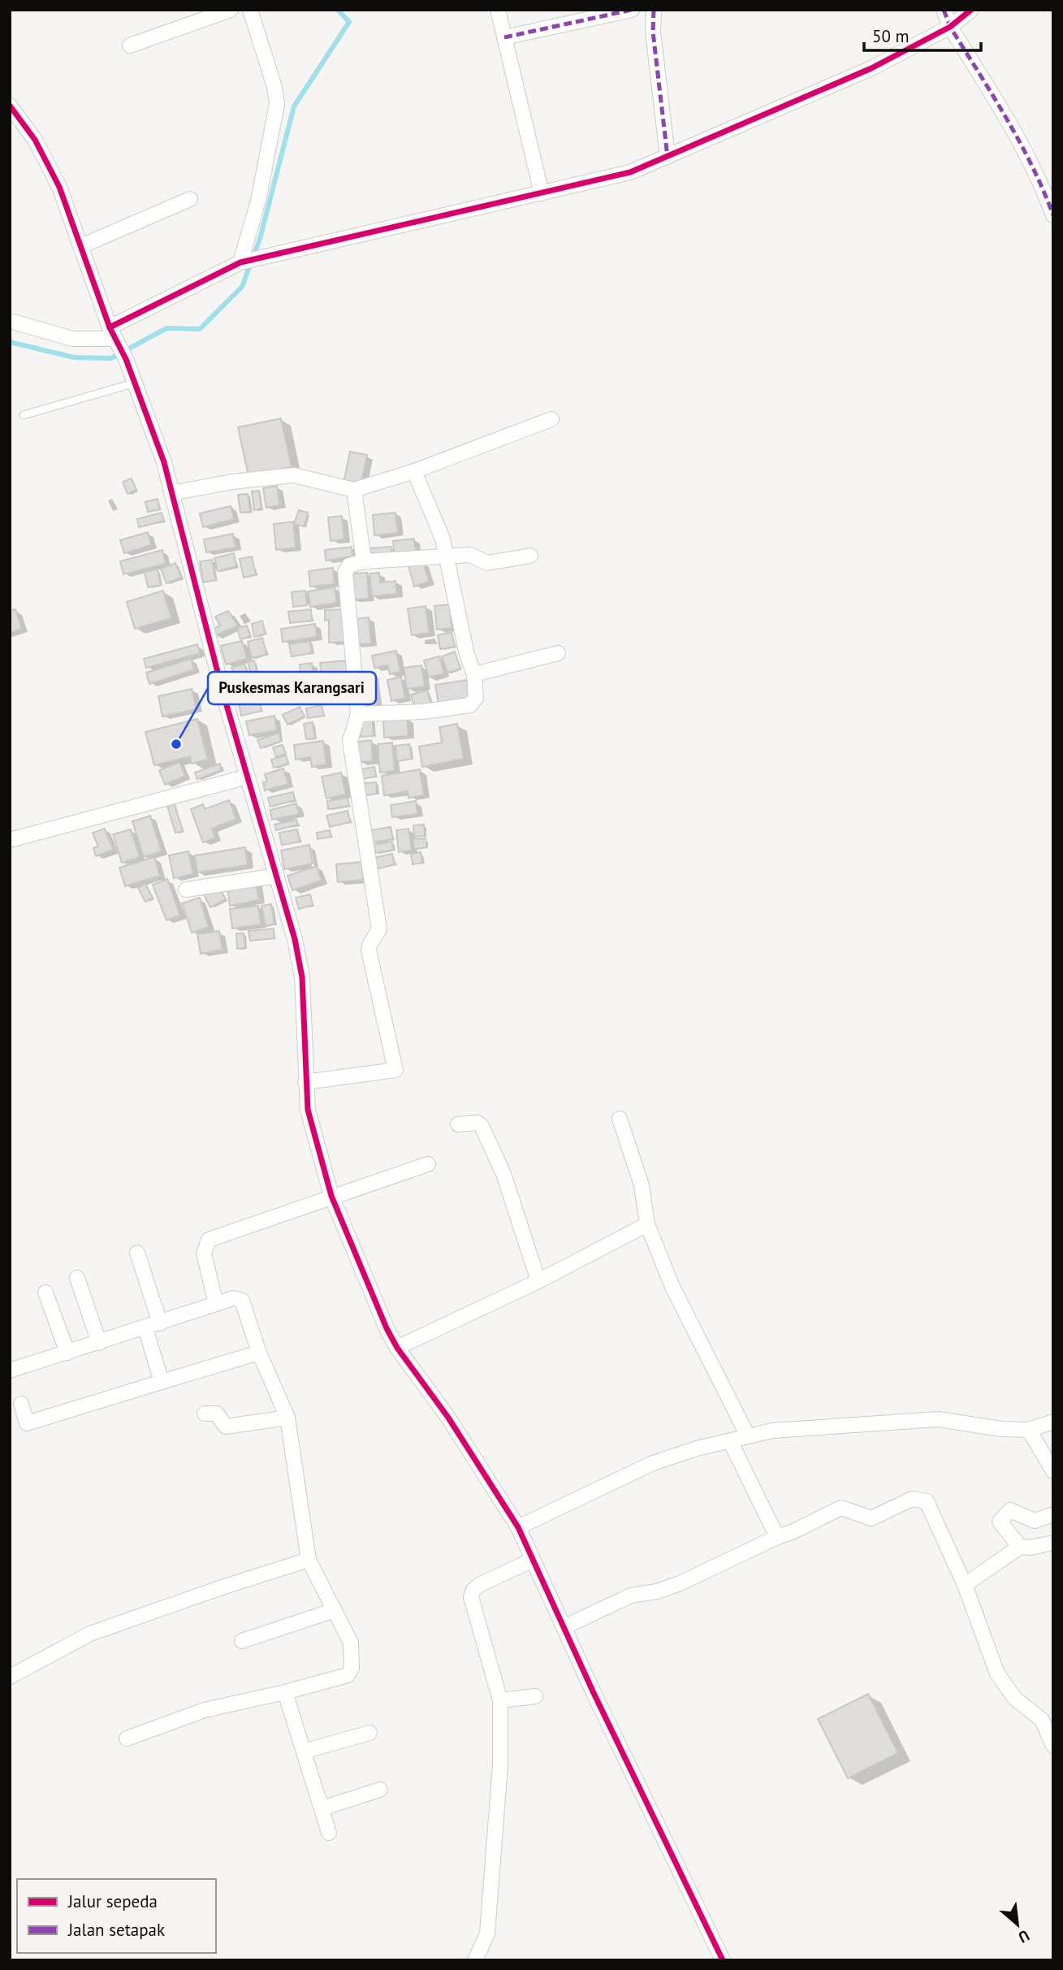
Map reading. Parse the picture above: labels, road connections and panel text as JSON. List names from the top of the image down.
{
  "places": ["Puskesmas Karangsari"],
  "legend": ["Jalur sepeda", "Jalan setapak"],
  "scale_bar": "50 m",
  "north": "bottom right"
}
